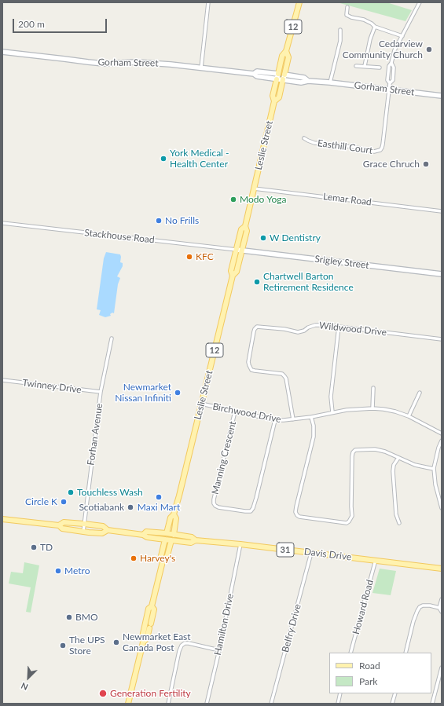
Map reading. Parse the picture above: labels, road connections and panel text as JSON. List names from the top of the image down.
{
  "streets": {
    "main road": [
      "12",
      "Leslie Street",
      "31",
      "Davis Drive"
    ],
    "street": [
      "Gorham Street",
      "Easthill Court",
      "Lemar Road",
      "Stackhouse Road",
      "Srigley Street",
      "Wildwood Drive",
      "Twinney Drive",
      "Birchwood Drive",
      "Forhan Avenue",
      "Manning Crescent",
      "Howard Road",
      "Hamilton Drive",
      "Belfry Drive"
    ]
  },
  "crossings": [
    ["Gorham Street", "Leslie Street"],
    ["Gorham Street", "Easthill Court"],
    ["Leslie Street", "Lemar Road"],
    ["Leslie Street", "Stackhouse Road"],
    ["Leslie Street", "Srigley Street"],
    ["Leslie Street", "Birchwood Drive"],
    ["Leslie Street", "Davis Drive"],
    ["Stackhouse Road", "Srigley Street"],
    ["Wildwood Drive", "Birchwood Drive"],
    ["Twinney Drive", "Forhan Avenue"],
    ["Birchwood Drive", "Manning Crescent"],
    ["Forhan Avenue", "Davis Drive"],
    ["Davis Drive", "Howard Road"],
    ["Davis Drive", "Hamilton Drive"],
    ["Davis Drive", "Belfry Drive"]
  ],
  "places": [
    "Cedarview Community Church",
    "York Medical - Health Center",
    "Grace Chruch",
    "Modo Yoga",
    "No Frills",
    "W Dentistry",
    "KFC",
    "Chartwell Barton Retirement Residence",
    "Newmarket Nissan Infiniti",
    "Touchless Wash",
    "Maxi Mart",
    "Circle K",
    "Scotiabank",
    "TD",
    "Harvey's",
    "Metro",
    "BMO",
    "Newmarket East Canada Post",
    "The UPS Store",
    "Generation Fertility"
  ],
  "legend": ["Road", "Park"],
  "scale_bar": "200 m",
  "north": "bottom left"
}
